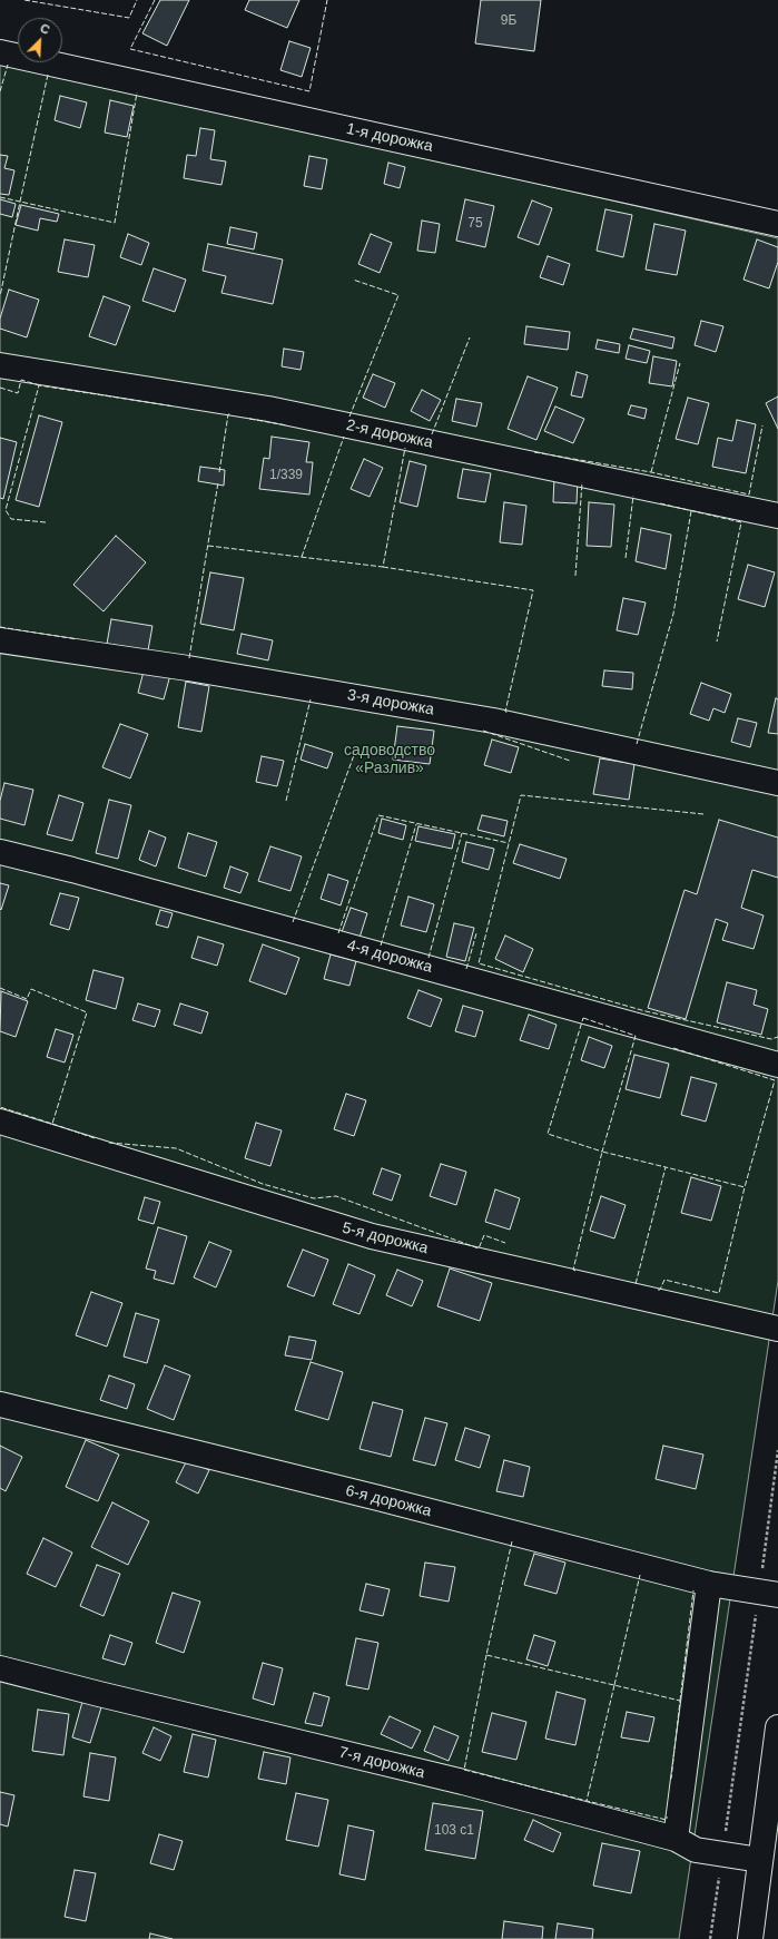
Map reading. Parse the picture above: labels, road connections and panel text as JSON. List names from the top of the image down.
{
  "streets": {
    "street": [
      "1-я дорожка",
      "2-я дорожка",
      "3-я дорожка",
      "4-я дорожка",
      "5-я дорожка",
      "6-я дорожка",
      "7-я дорожка"
    ]
  },
  "parks": ["садоводство «Разлив»"],
  "house_numbers": [
    "9Б",
    "75",
    "1/339",
    "103 с1"
  ],
  "north": "top right"
}
